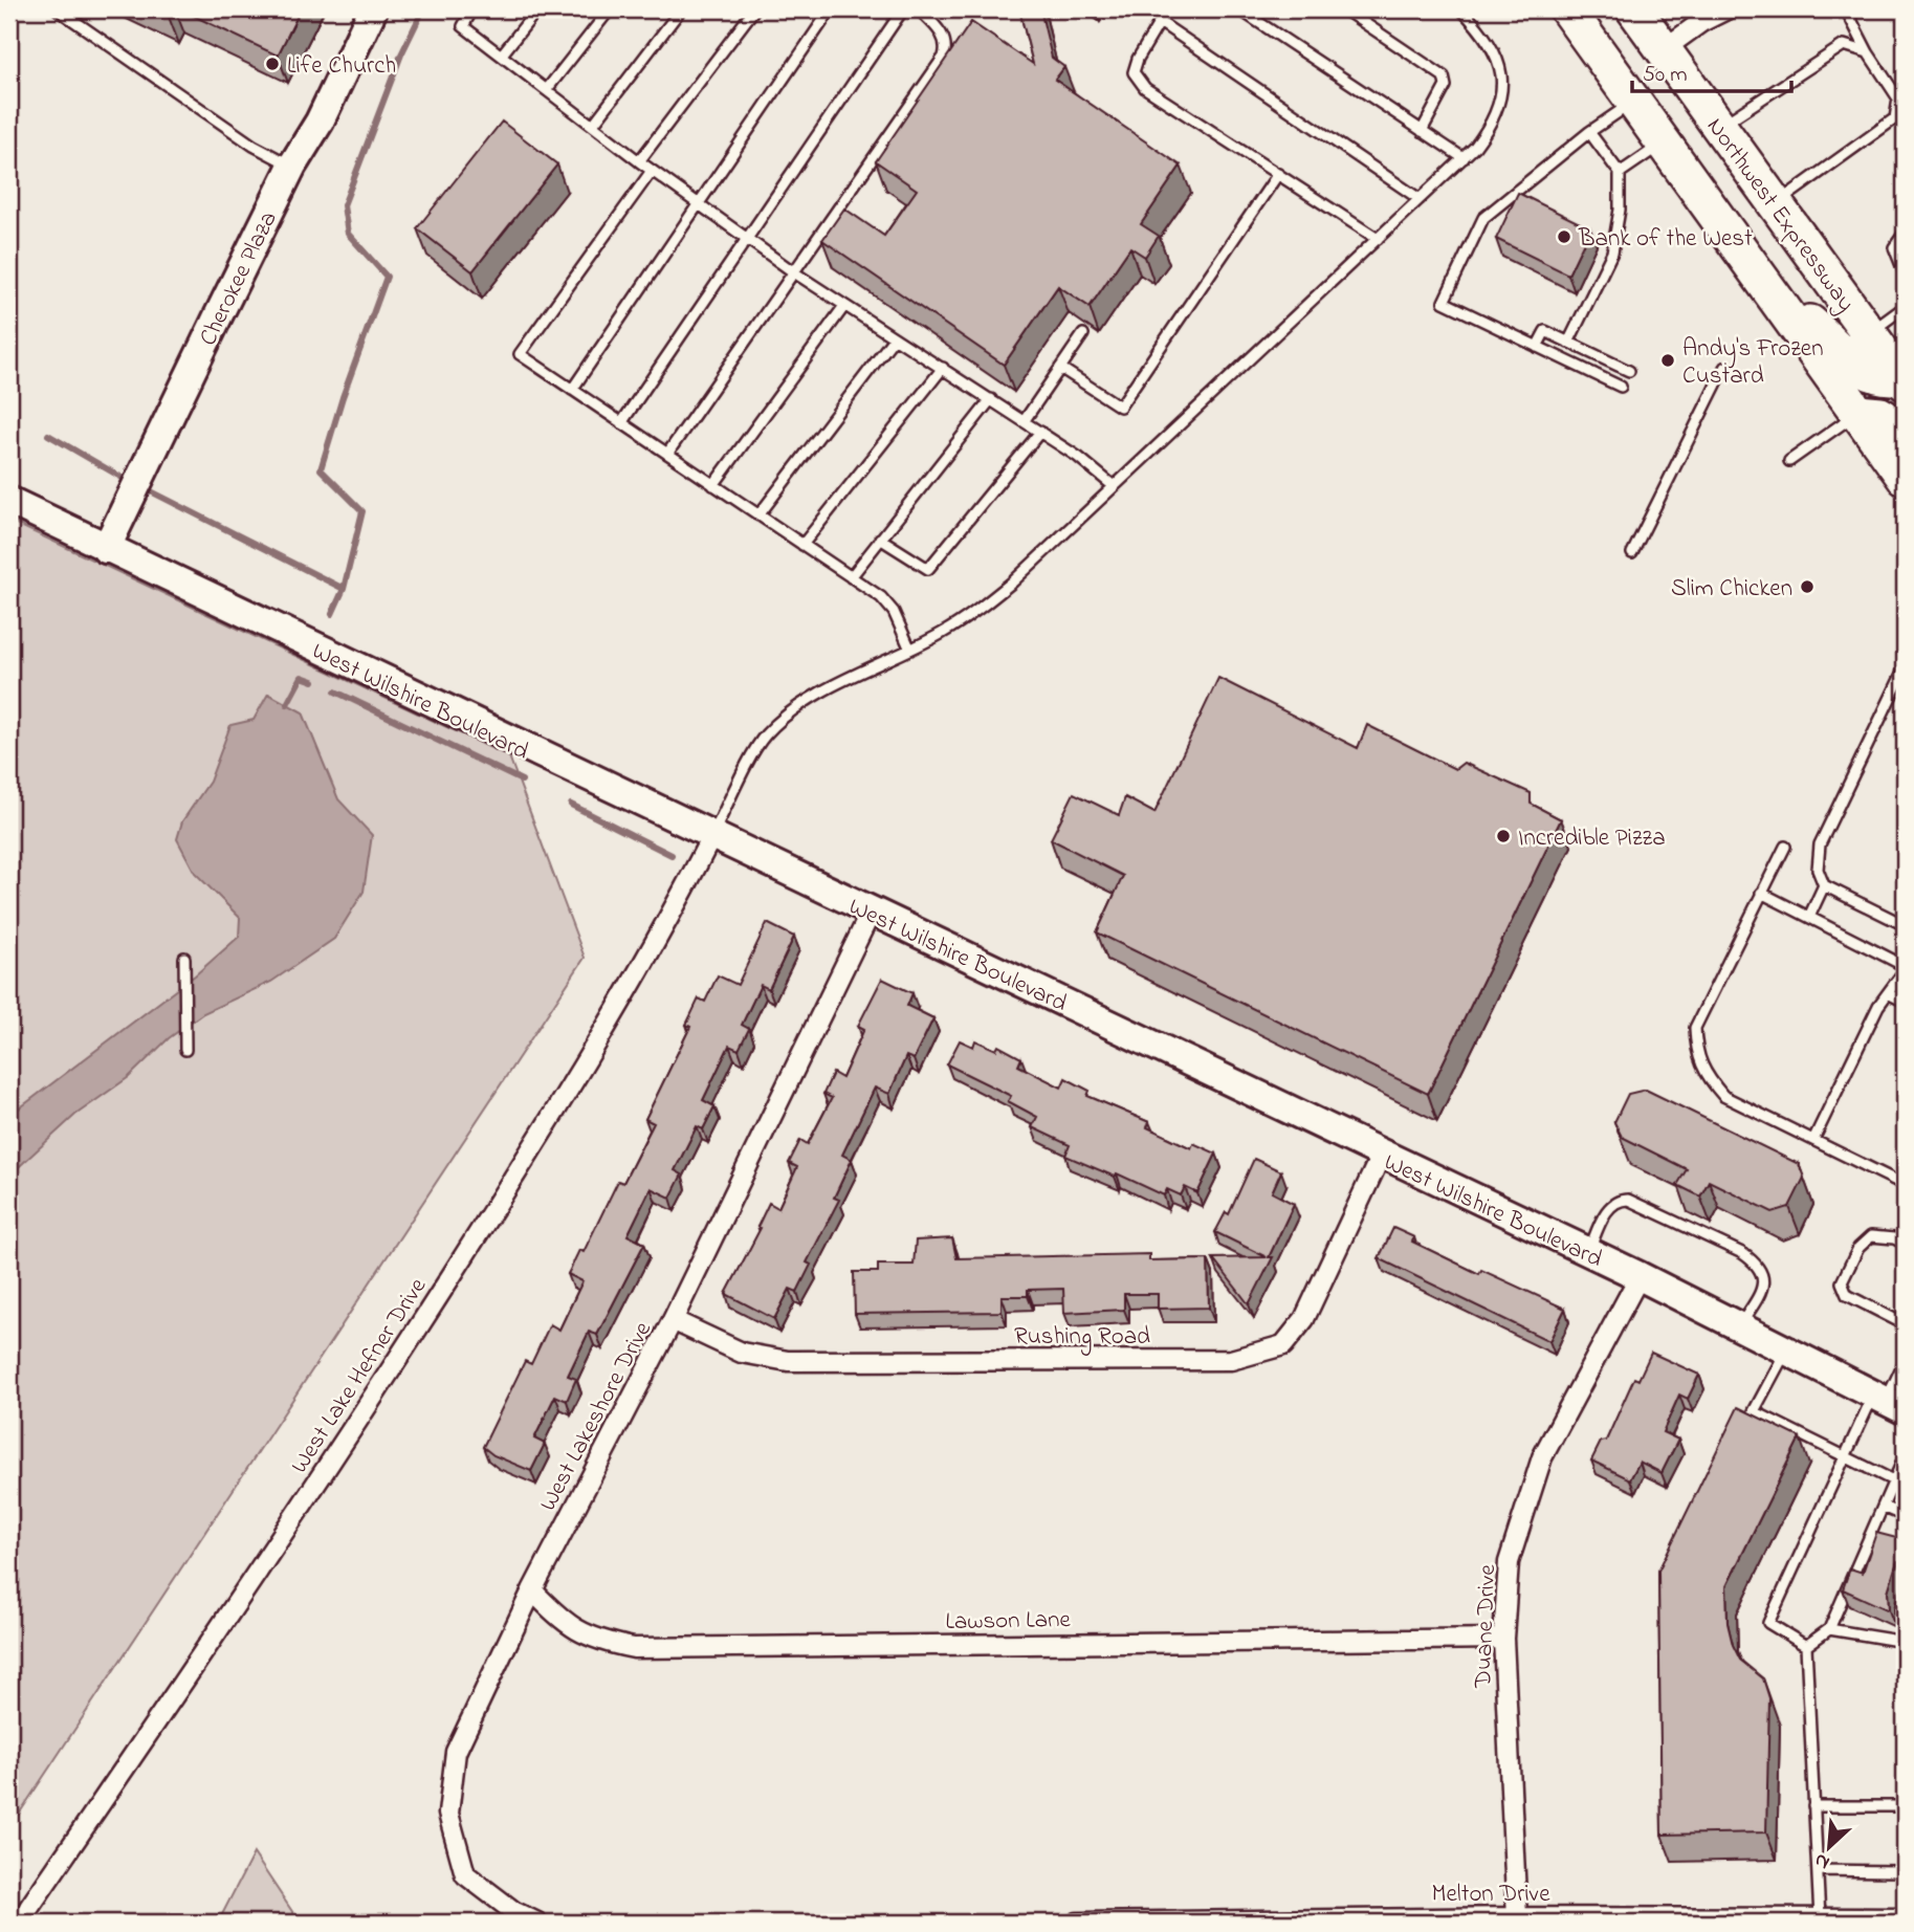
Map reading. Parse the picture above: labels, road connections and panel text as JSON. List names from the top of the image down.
{
  "streets": {
    "highway": ["Northwest Expressway"],
    "street": [
      "Cherokee Plaza",
      "West Wilshire Boulevard",
      "Rushing Road",
      "West Lake Hefner Drive",
      "West Lakeshore Drive",
      "Lawson Lane",
      "Duane Drive",
      "Melton Drive"
    ]
  },
  "crossings": [
    ["Cherokee Plaza", "West Wilshire Boulevard"],
    ["West Wilshire Boulevard", "Rushing Road"],
    ["West Wilshire Boulevard", "West Lake Hefner Drive"],
    ["West Wilshire Boulevard", "West Lakeshore Drive"],
    ["West Wilshire Boulevard", "Duane Drive"],
    ["Rushing Road", "West Lakeshore Drive"],
    ["West Lakeshore Drive", "Lawson Lane"],
    ["Lawson Lane", "Duane Drive"],
    ["Duane Drive", "Melton Drive"]
  ],
  "places": [
    "Life Church",
    "Bank of the West",
    "Andy's Frozen Custard",
    "Slim Chicken",
    "Incredible Pizza"
  ],
  "scale_bar": "50 m",
  "north": "bottom left"
}
